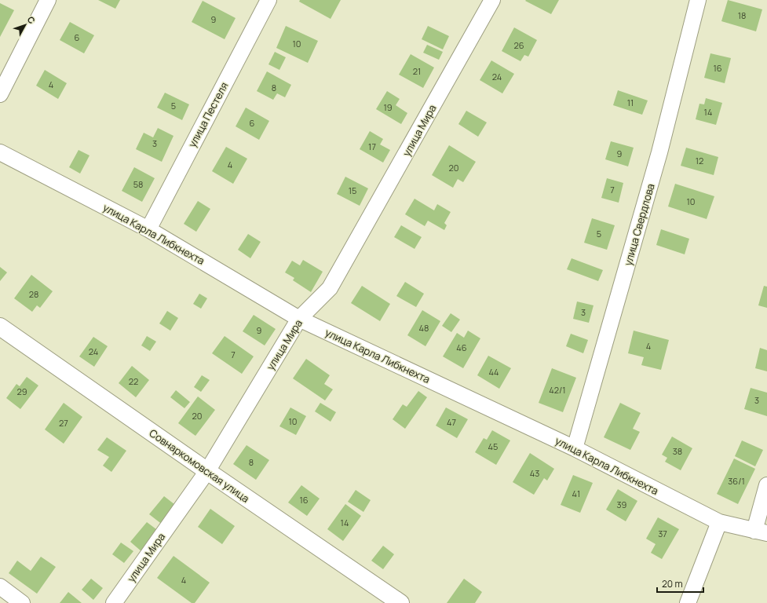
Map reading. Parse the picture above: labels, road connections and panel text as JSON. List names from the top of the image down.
{
  "streets": {
    "street": [
      "улица Пестеля",
      "улица Мира",
      "улица Свердлова",
      "улица Карла Либкнехта",
      "Совнаркомовская улица"
    ]
  },
  "crossings": [
    ["улица Пестеля", "улица Карла Либкнехта"],
    ["улица Мира", "улица Карла Либкнехта"],
    ["улица Мира", "Совнаркомовская улица"],
    ["улица Свердлова", "улица Карла Либкнехта"]
  ],
  "house_numbers": [
    "18",
    "9",
    "6",
    "10",
    "26",
    "16",
    "21",
    "24",
    "4",
    "8",
    "11",
    "5",
    "19",
    "14",
    "6",
    "3",
    "17",
    "9",
    "12",
    "4",
    "20",
    "58",
    "7",
    "15",
    "10",
    "5",
    "28",
    "3",
    "48",
    "9",
    "4",
    "46",
    "24",
    "7",
    "44",
    "22",
    "42/1",
    "29",
    "3",
    "20",
    "10",
    "47",
    "27",
    "45",
    "38",
    "8",
    "43",
    "36/1",
    "41",
    "16",
    "39",
    "14",
    "37",
    "4"
  ],
  "scale_bar": "20 m",
  "north": "top right"
}
